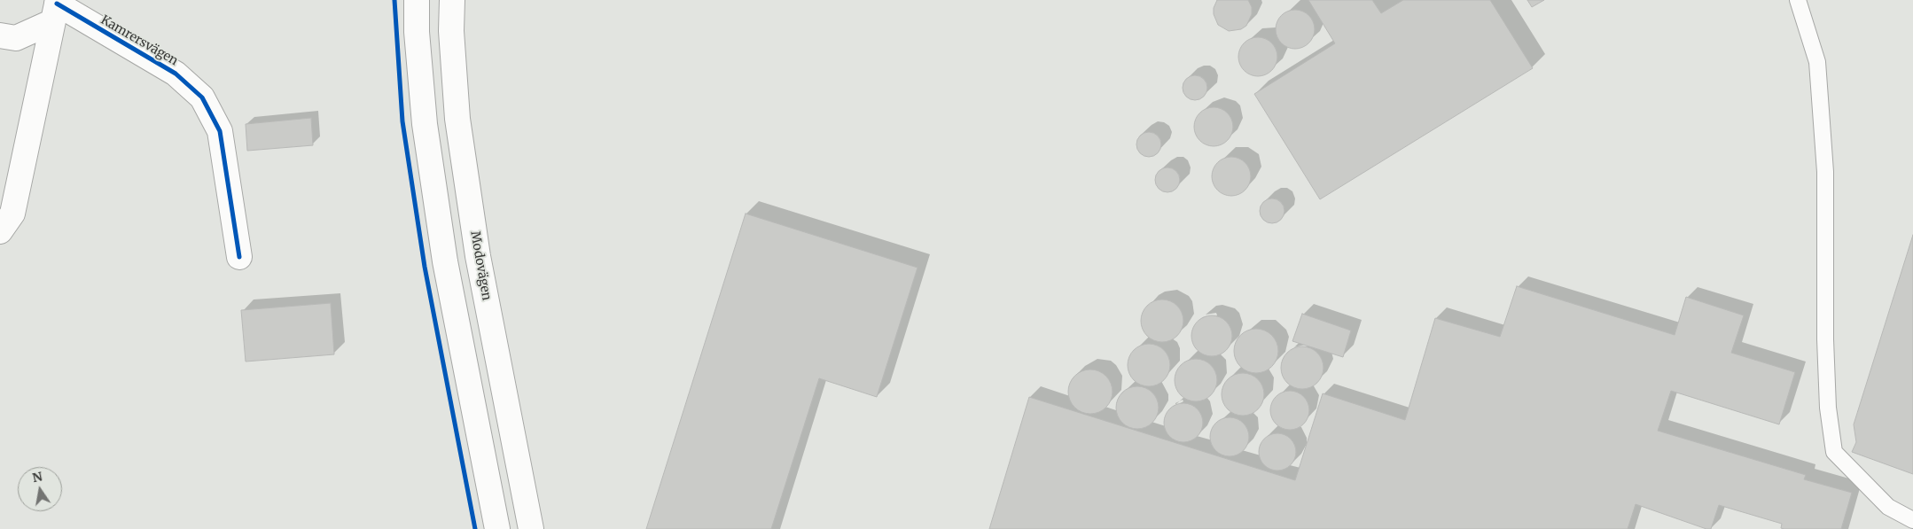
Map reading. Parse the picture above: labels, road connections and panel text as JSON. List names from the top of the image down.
{
  "streets": {
    "main road": ["Kamrersvägen", "Modovägen"]
  },
  "north": "top"
}
